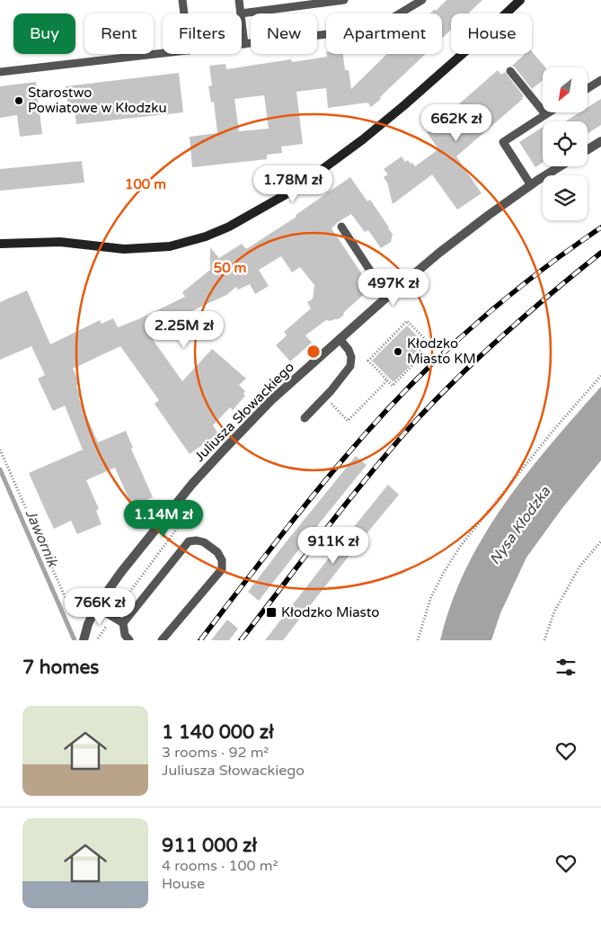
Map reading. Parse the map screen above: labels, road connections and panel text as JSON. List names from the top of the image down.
{
  "streets": {
    "street": ["Juliusza Słowackiego"]
  },
  "water": ["Nysa Kłodzka", "Jawornik"],
  "places": {
    "other": ["Starostwo Powiatowe w Kłodzku", "Kłodzko Miasto KM"],
    "transit": ["Kłodzko Miasto"]
  },
  "north": "bottom left",
  "page": {
    "chip": [
      "Buy",
      "Rent",
      "Filters",
      "New",
      "Apartment",
      "House"
    ],
    "price": [
      "662K zł",
      "1.78M zł",
      "497K zł",
      "2.25M zł",
      "1.14M zł",
      "911K zł",
      "766K zł"
    ],
    "heading": "7 homes",
    "list": [
      {
        "name": "1 140 000 zł",
        "note": "3 rooms · 92 m² · Juliusza Słowackiego"
      },
      {
        "name": "911 000 zł",
        "note": "4 rooms · 100 m² · House"
      }
    ]
  },
  "rings": ["100 m", "50 m"]
}
